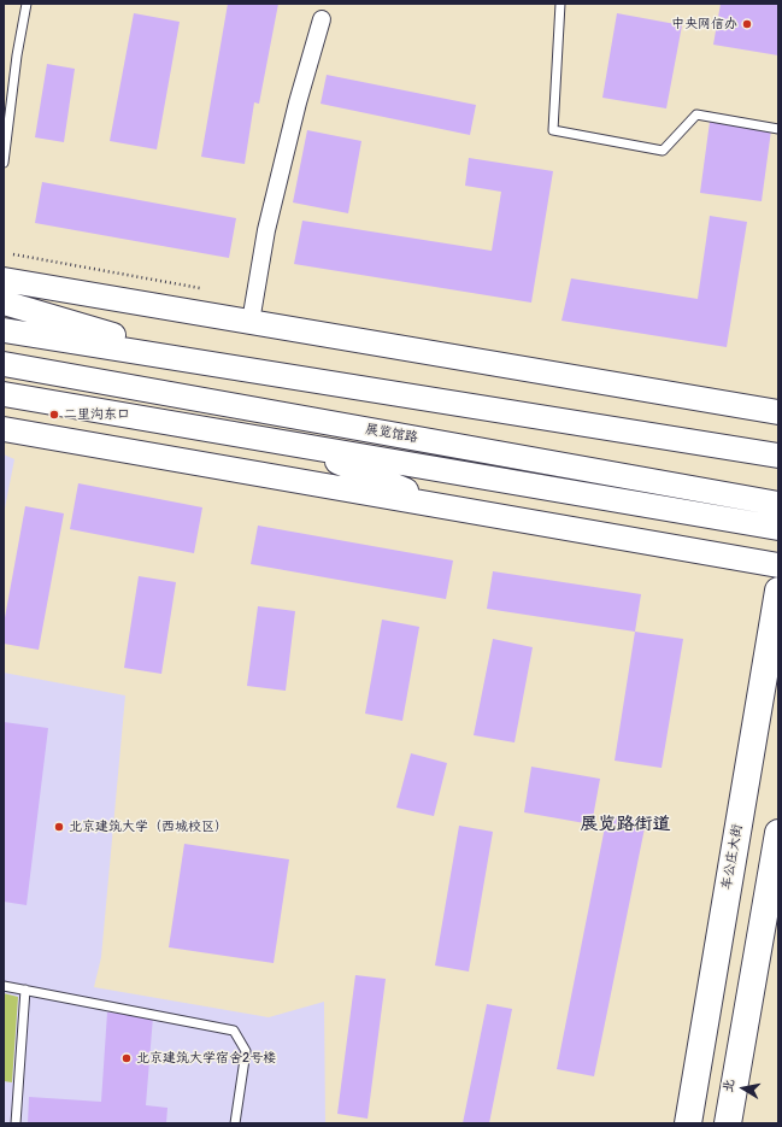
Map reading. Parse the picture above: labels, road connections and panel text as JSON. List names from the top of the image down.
{
  "streets": {
    "main road": ["车公庄大街"],
    "street": ["展览馆路"]
  },
  "districts": ["展览路街道"],
  "places": [
    "中央网信办",
    "二里沟东口",
    "北京建筑大学（西城校区）",
    "北京建筑大学宿舍2号楼"
  ],
  "north": "left"
}
